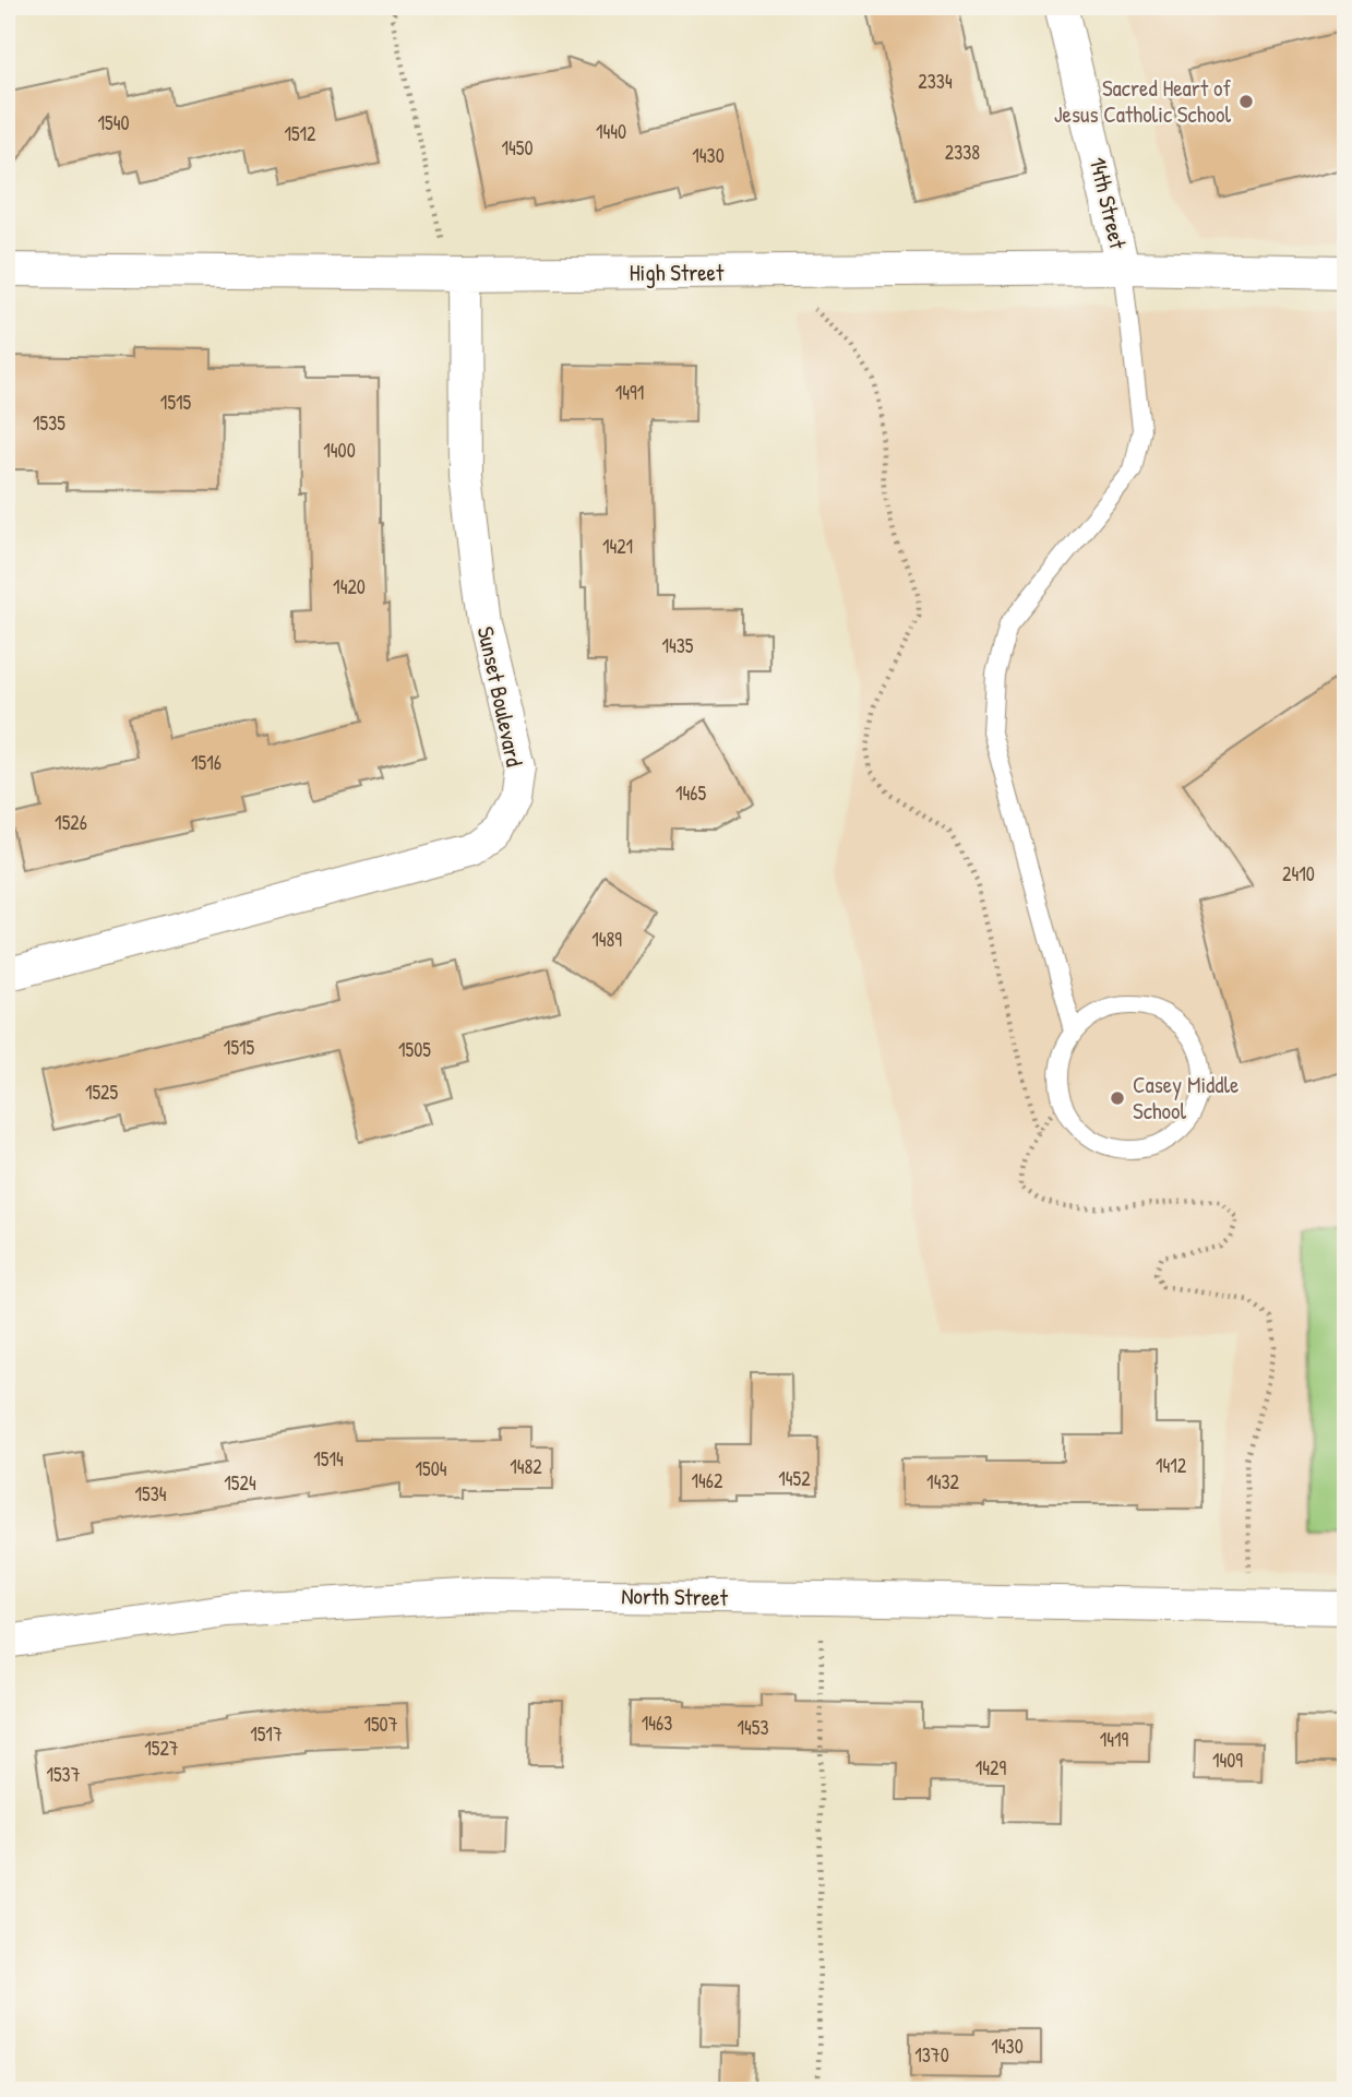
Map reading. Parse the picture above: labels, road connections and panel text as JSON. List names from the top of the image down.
{
  "streets": {
    "street": [
      "14th Street",
      "High Street",
      "Sunset Boulevard",
      "North Street"
    ]
  },
  "crossings": [
    ["14th Street", "High Street"],
    ["High Street", "Sunset Boulevard"]
  ],
  "places": ["Sacred Heart of Jesus Catholic School", "Casey Middle School"],
  "house_numbers": [
    "2334",
    "1540",
    "1440",
    "1512",
    "1450",
    "2338",
    "1430",
    "1491",
    "1515",
    "1535",
    "1400",
    "1421",
    "1420",
    "1435",
    "1516",
    "1465",
    "1526",
    "2410",
    "1489",
    "1515",
    "1505",
    "1525",
    "1514",
    "1412",
    "1482",
    "1504",
    "1452",
    "1462",
    "1432",
    "1524",
    "1534",
    "1463",
    "1507",
    "1453",
    "1517",
    "1419",
    "1527",
    "1409",
    "1429",
    "1537",
    "1430",
    "1370"
  ]
}
